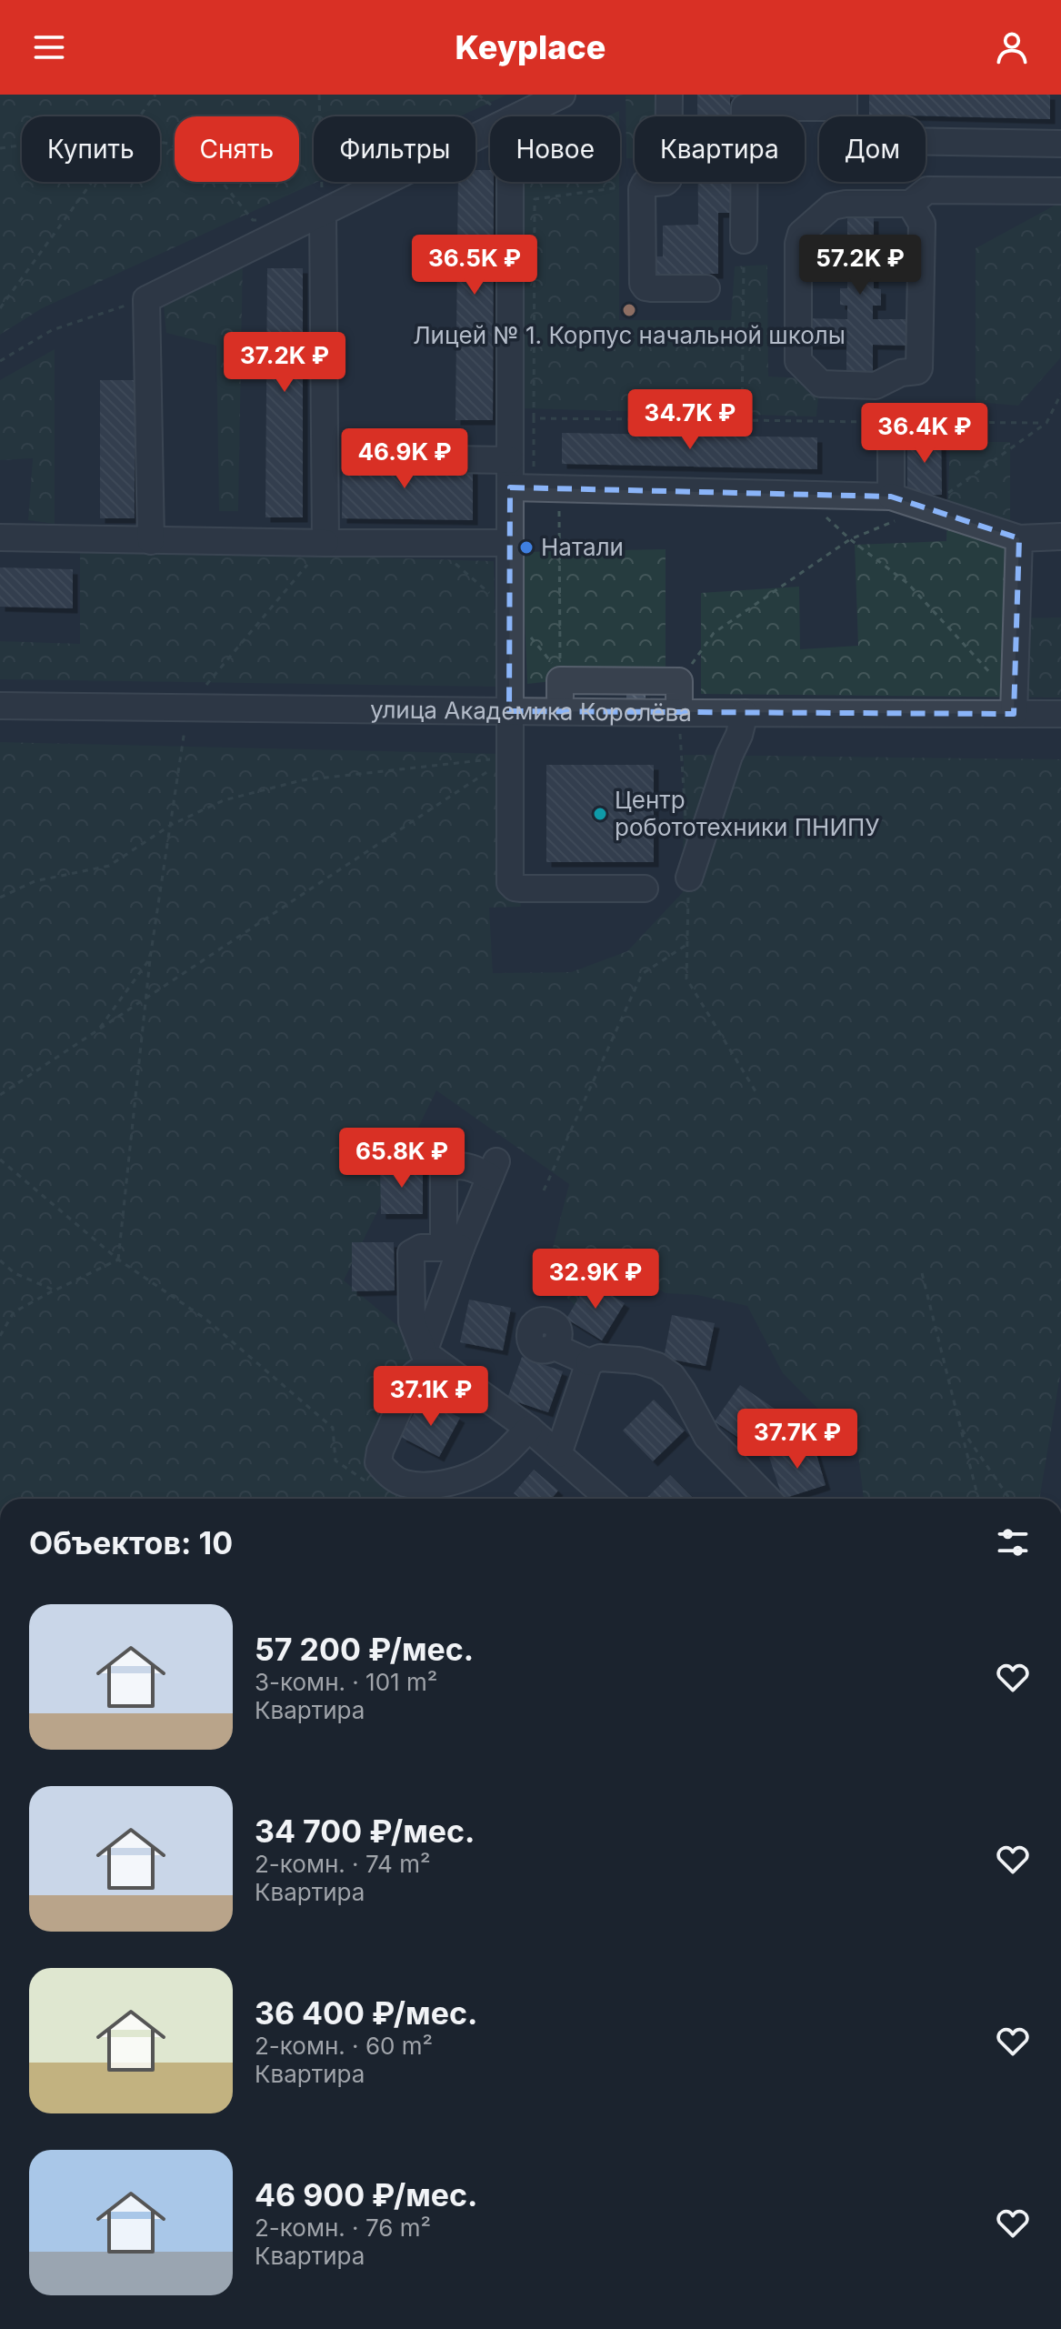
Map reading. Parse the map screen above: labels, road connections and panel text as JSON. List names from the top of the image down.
{
  "streets": {
    "street": ["улица Академика Королёва"]
  },
  "places": ["Лицей № 1. Корпус начальной школы", "Натали", "Центр робототехники ПНИПУ"],
  "page": {
    "header": "Keyplace",
    "chip": [
      "Купить",
      "Снять",
      "Фильтры",
      "Новое",
      "Квартира",
      "Дом"
    ],
    "price": [
      "36.5K ₽",
      "57.2K ₽",
      "37.2K ₽",
      "34.7K ₽",
      "36.4K ₽",
      "46.9K ₽",
      "65.8K ₽",
      "32.9K ₽",
      "37.1K ₽",
      "37.7K ₽"
    ],
    "heading": "Объектов: 10",
    "list": [
      {
        "name": "57 200 ₽/мес.",
        "note": "3-комн. · 101 m² · Квартира"
      },
      {
        "name": "34 700 ₽/мес.",
        "note": "2-комн. · 74 m² · Квартира"
      },
      {
        "name": "36 400 ₽/мес.",
        "note": "2-комн. · 60 m² · Квартира"
      },
      {
        "name": "46 900 ₽/мес.",
        "note": "2-комн. · 76 m² · Квартира"
      }
    ]
  }
}
